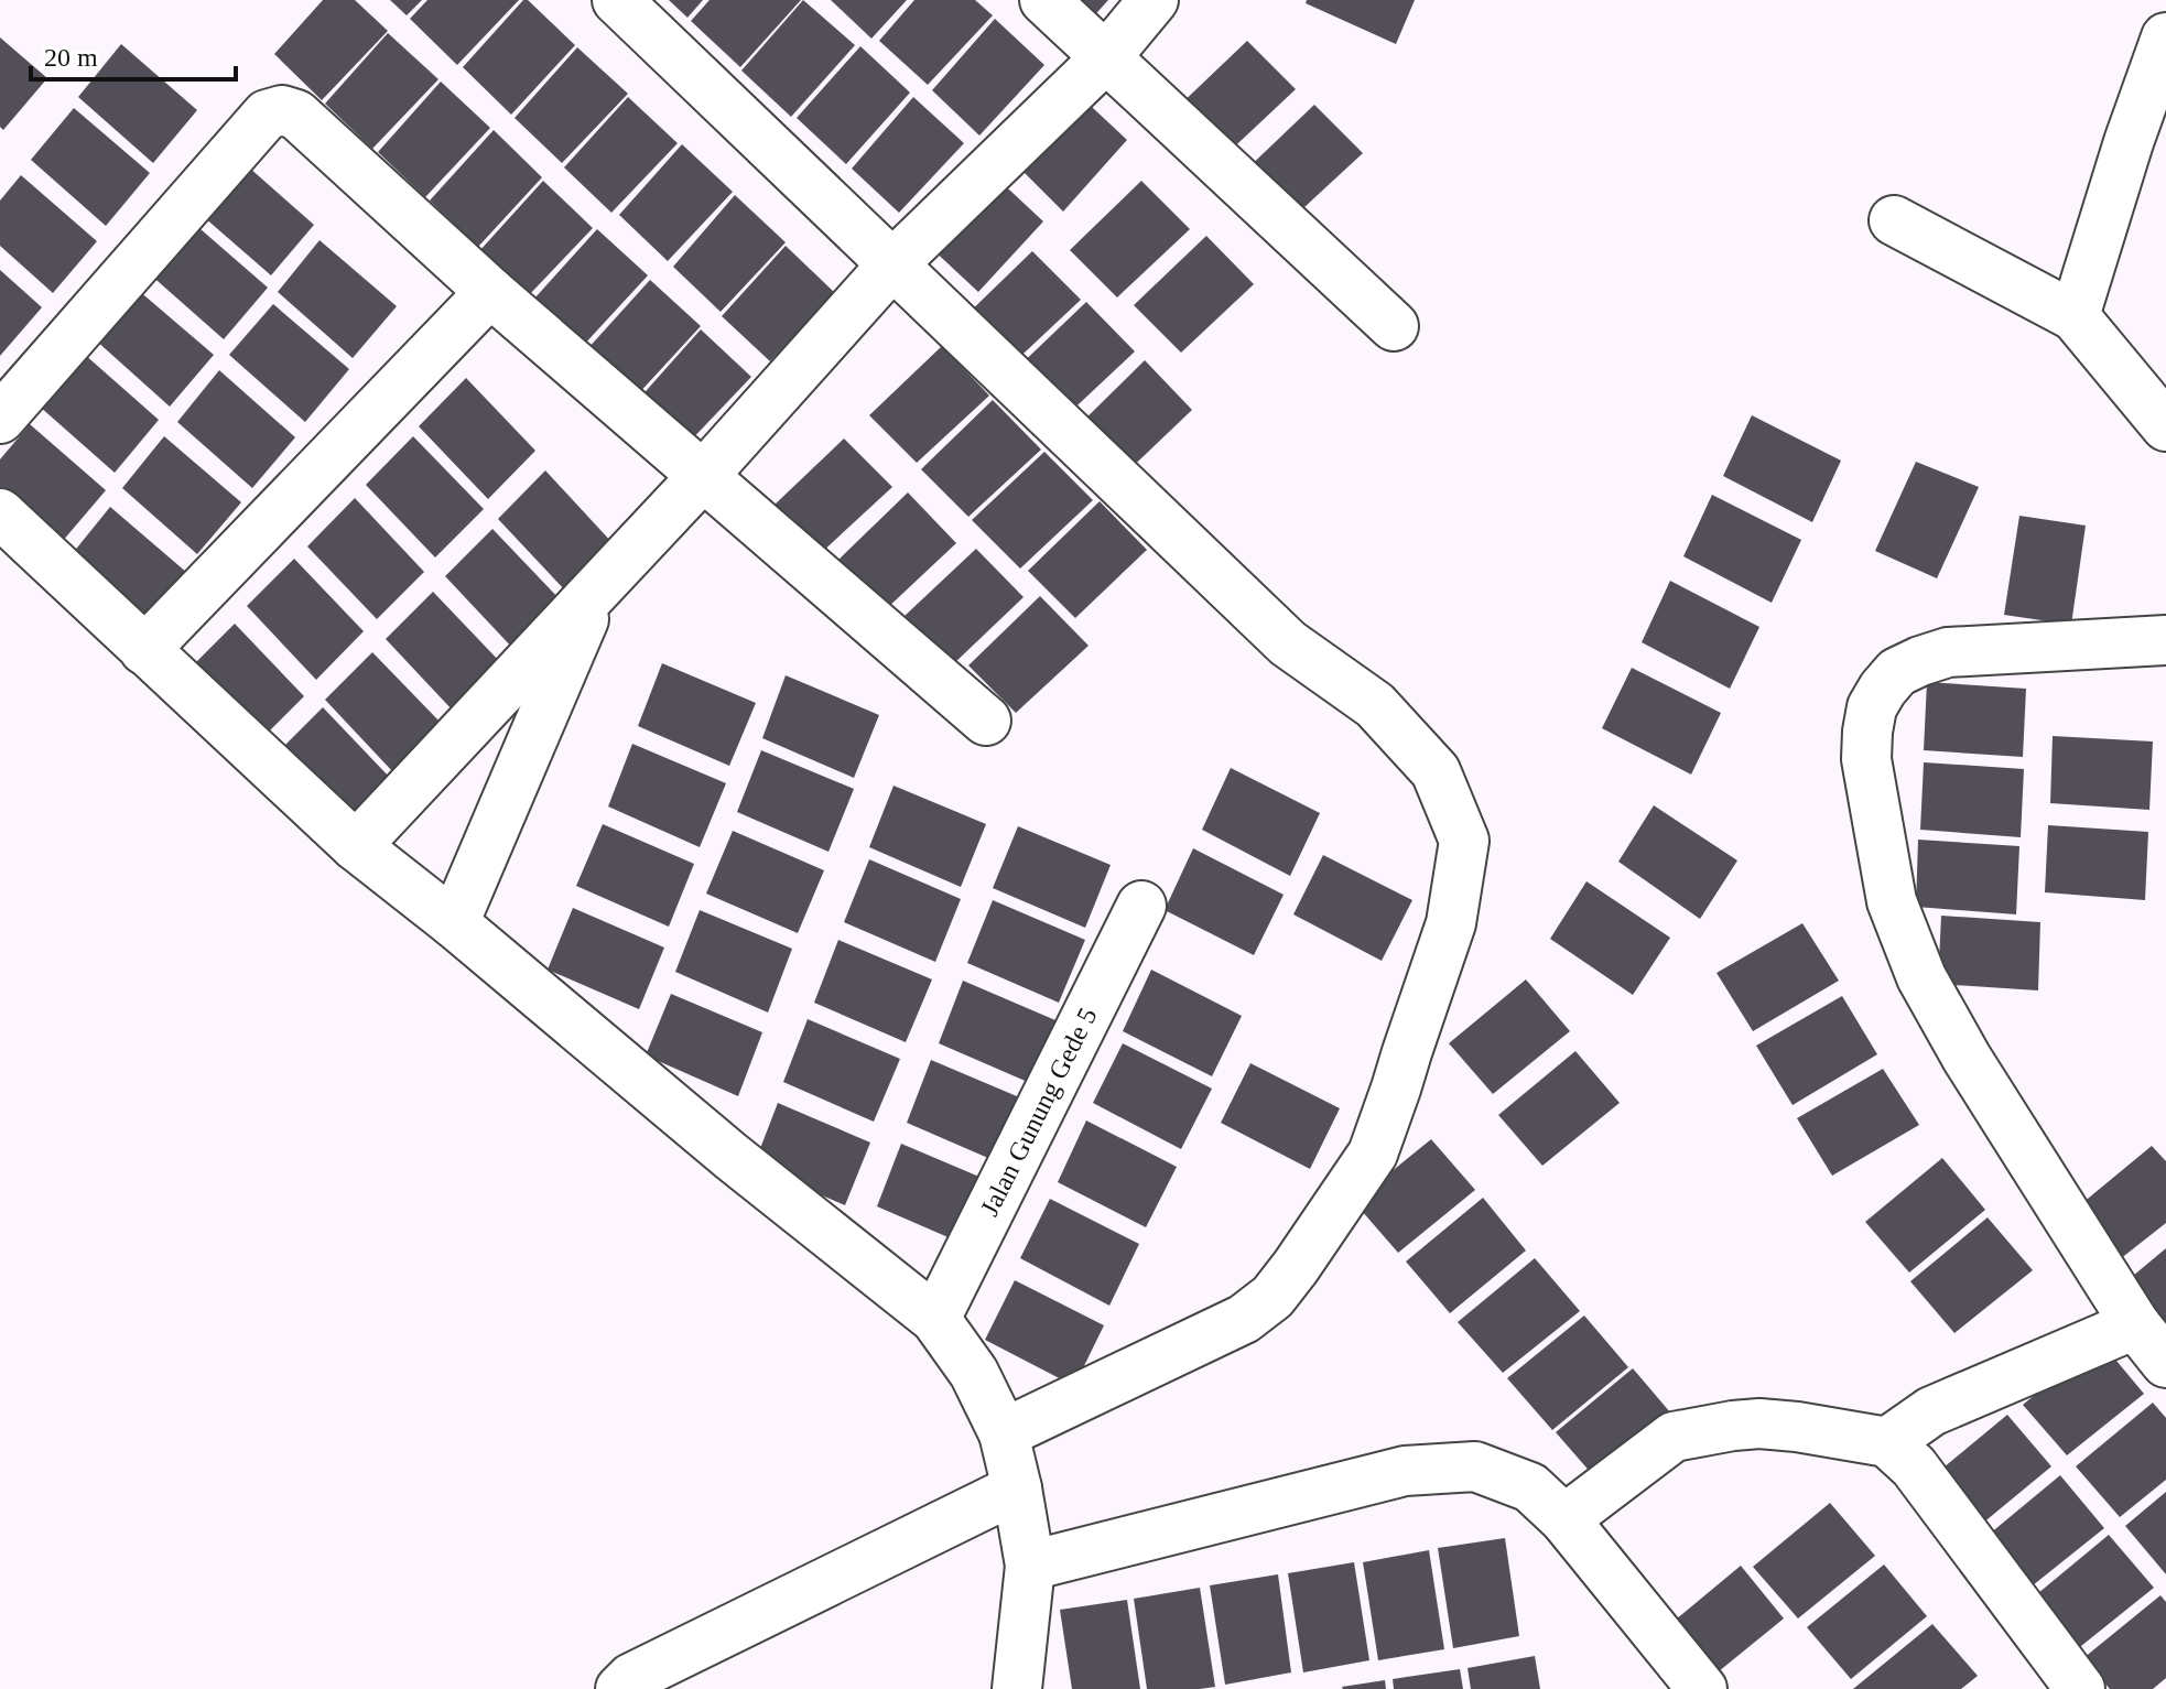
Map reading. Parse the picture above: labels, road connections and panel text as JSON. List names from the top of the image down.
{
  "streets": {
    "street": ["Jalan Gunung Gede 5"]
  },
  "scale_bar": "20 m"
}
